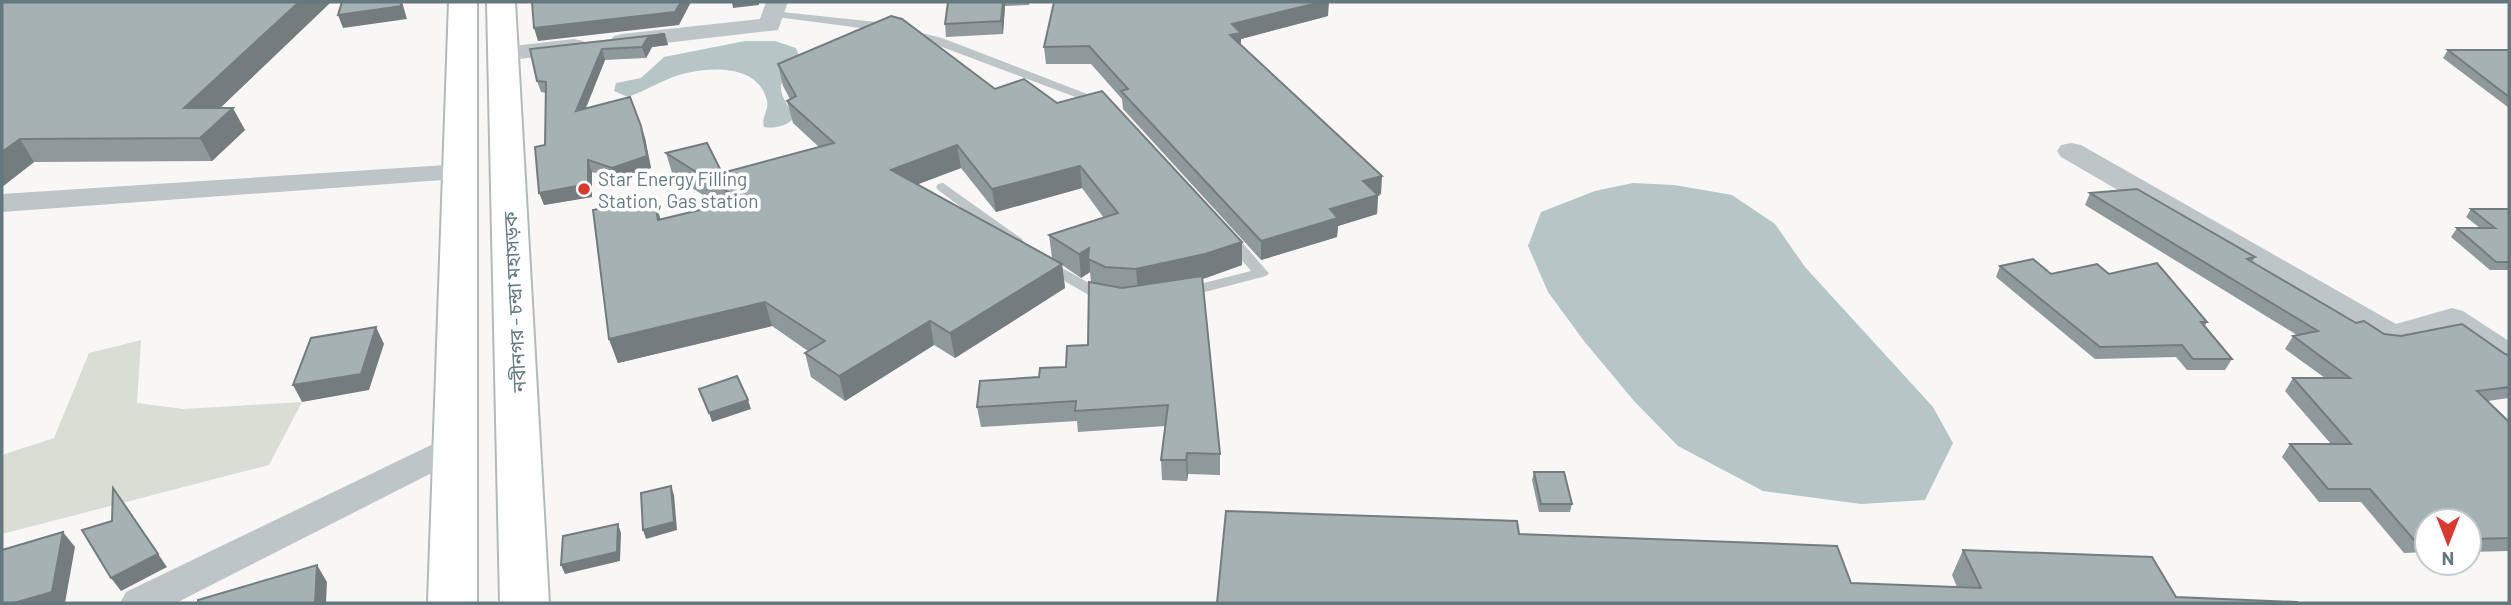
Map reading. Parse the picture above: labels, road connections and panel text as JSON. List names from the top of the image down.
{
  "streets": {
    "highway": ["নবীনগর - চন্দ্রা মহাসড়ক"]
  },
  "places": ["Star Energy Filling Station, Gas station"],
  "north": "bottom"
}
